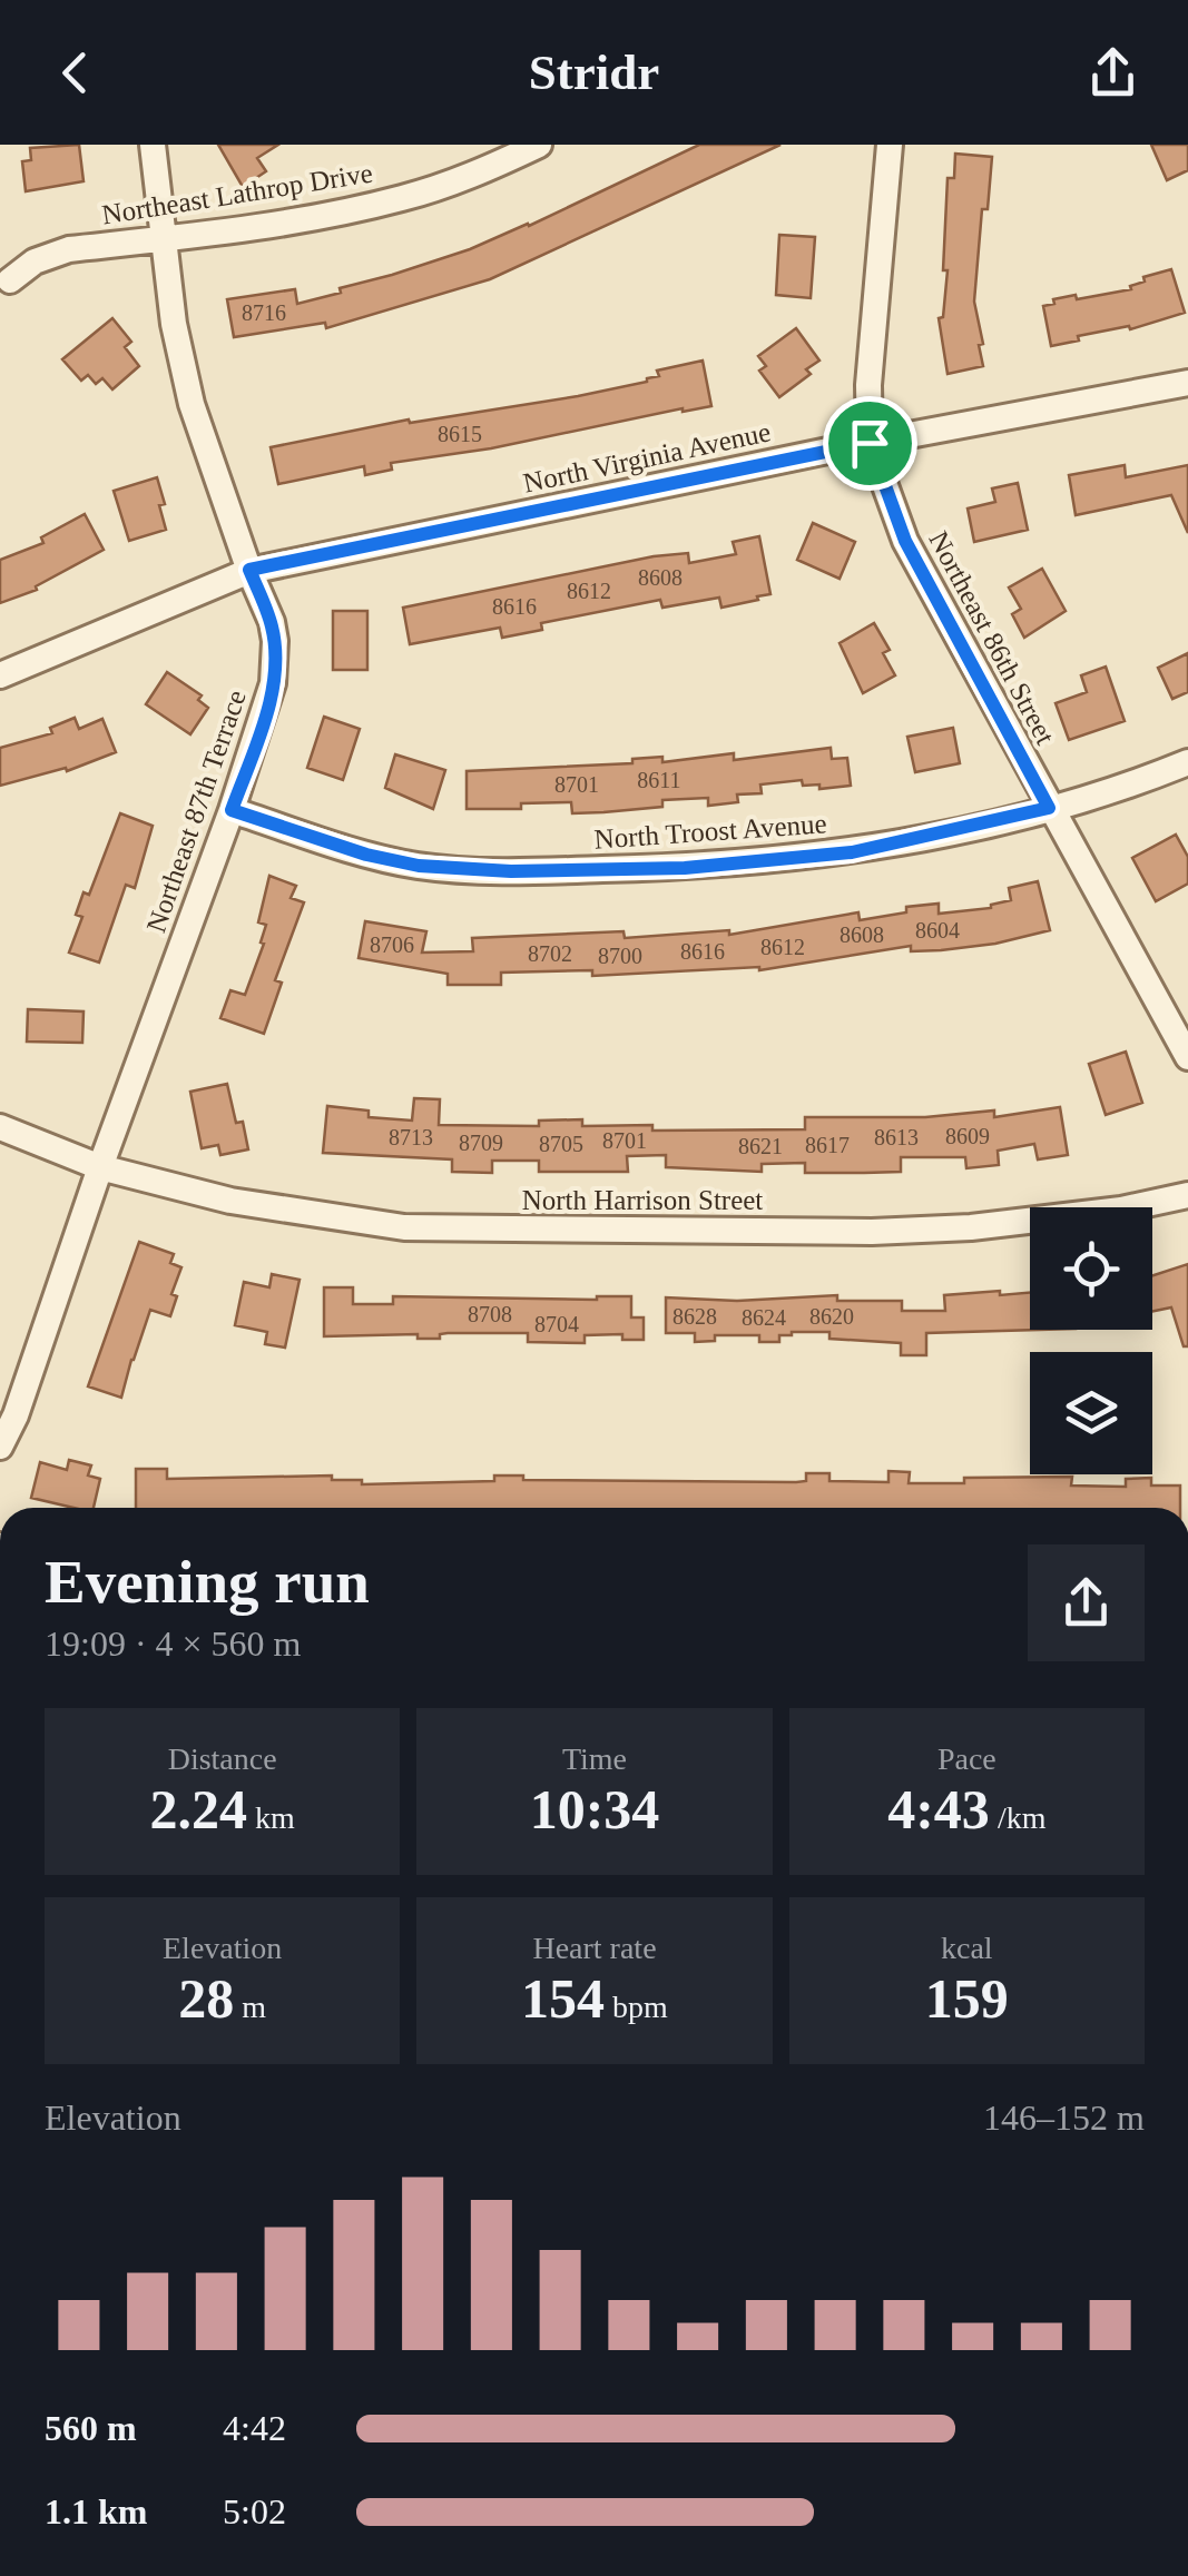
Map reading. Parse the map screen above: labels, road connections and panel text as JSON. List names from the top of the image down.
{
  "streets": {
    "street": [
      "Northeast Lathrop Drive",
      "North Virginia Avenue",
      "Northeast 86th Street",
      "Northeast 87th Terrace",
      "North Troost Avenue",
      "North Harrison Street"
    ]
  },
  "crossings": [
    ["Northeast Lathrop Drive", "Northeast 87th Terrace"],
    ["North Virginia Avenue", "Northeast 86th Street"],
    ["North Virginia Avenue", "Northeast 87th Terrace"],
    ["Northeast 86th Street", "North Troost Avenue"],
    ["Northeast 87th Terrace", "North Troost Avenue"],
    ["Northeast 87th Terrace", "North Harrison Street"]
  ],
  "house_numbers": [
    "8716",
    "8615",
    "8608",
    "8612",
    "8616",
    "8611",
    "8701",
    "8604",
    "8608",
    "8706",
    "8612",
    "8616",
    "8702",
    "8700",
    "8609",
    "8713",
    "8613",
    "8701",
    "8709",
    "8705",
    "8617",
    "8621",
    "8708",
    "8628",
    "8620",
    "8624",
    "8704"
  ],
  "page": {
    "header": "Stridr",
    "heading": ["Evening run", "19:09 · 4 × 560 m"],
    "stats": [
      ["Distance", "2.24 km"],
      ["Time", "10:34"],
      ["Pace", "4:43 /km"],
      ["Elevation", "28 m"],
      ["Heart rate", "154 bpm"],
      ["kcal", "159"]
    ],
    "chart": ["Elevation", "146–152 m"],
    "list": [
      {
        "name": "560 m",
        "note": "4:42"
      },
      {
        "name": "1.1 km",
        "note": "5:02"
      }
    ]
  }
}
